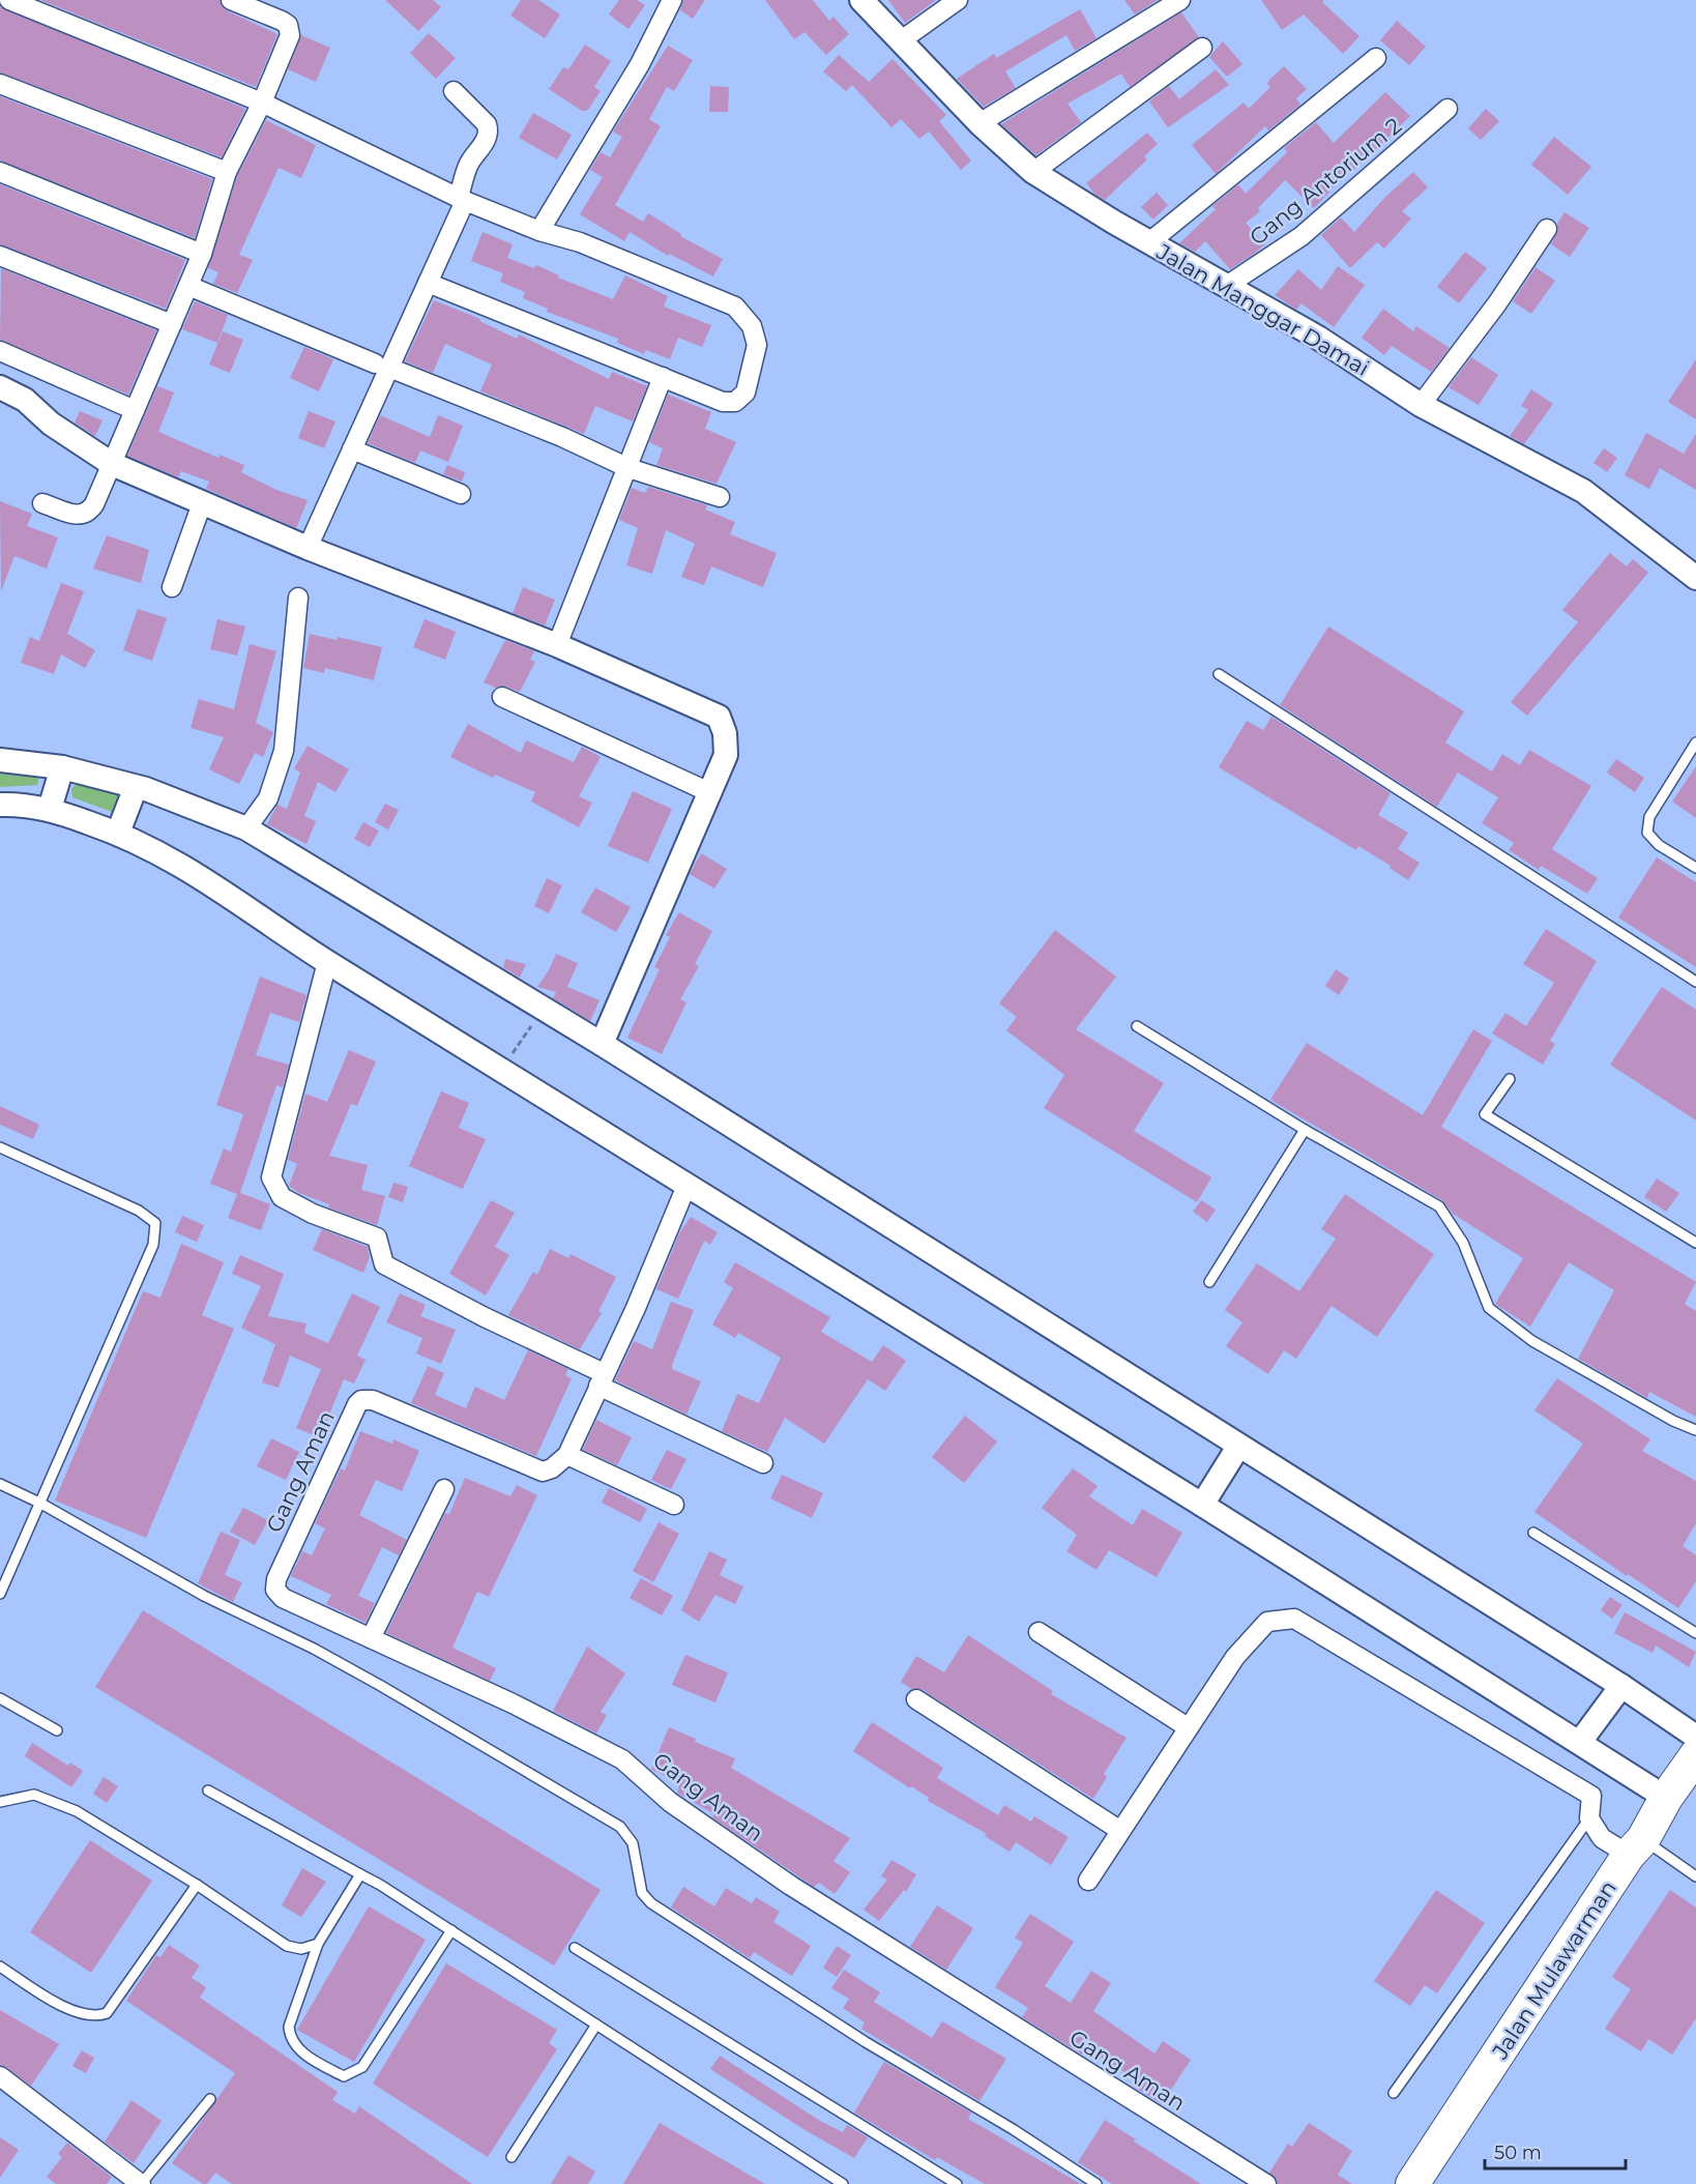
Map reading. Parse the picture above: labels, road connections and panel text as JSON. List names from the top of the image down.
{
  "streets": {
    "highway": ["Jalan Mulawarman"],
    "street": ["Gang Antorium 2", "Jalan Manggar Damai", "Gang Aman"]
  },
  "crossings": [
    ["Gang Antorium 2", "Jalan Manggar Damai"]
  ],
  "scale_bar": "50 m"
}
